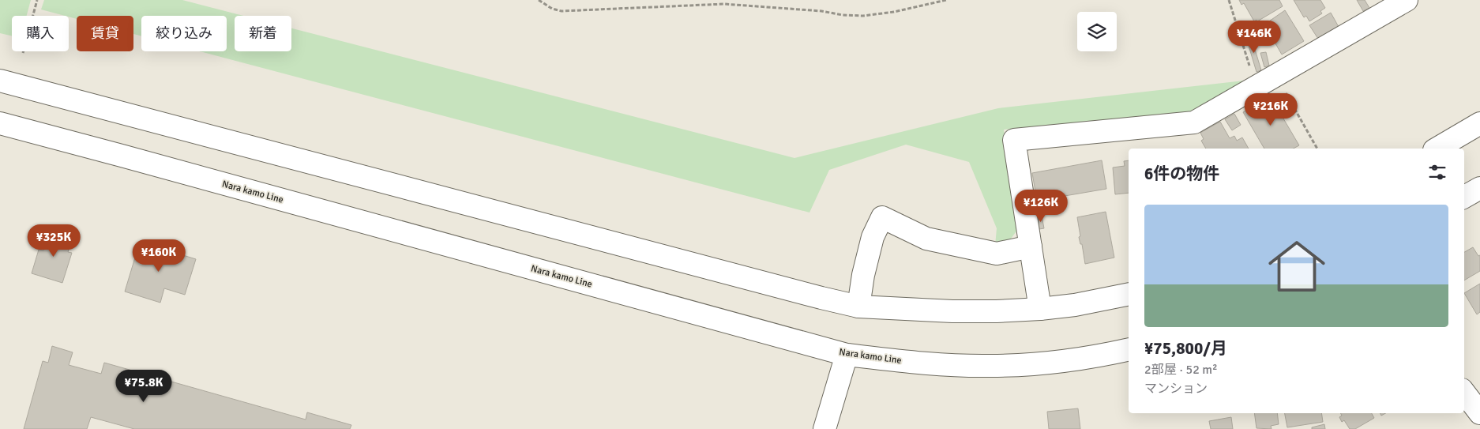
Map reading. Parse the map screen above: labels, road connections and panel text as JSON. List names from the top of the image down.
{
  "streets": {
    "main road": ["Nara kamo Line"]
  },
  "page": {
    "chip": [
      "購入",
      "賃貸",
      "絞り込み",
      "新着"
    ],
    "price": [
      "¥146K",
      "¥216K",
      "¥126K",
      "¥325K",
      "¥160K",
      "¥75.8K"
    ],
    "heading": "6件の物件",
    "list": [
      {
        "name": "¥75,800/月",
        "note": "2部屋 · 52 m² · マンション"
      }
    ]
  }
}
